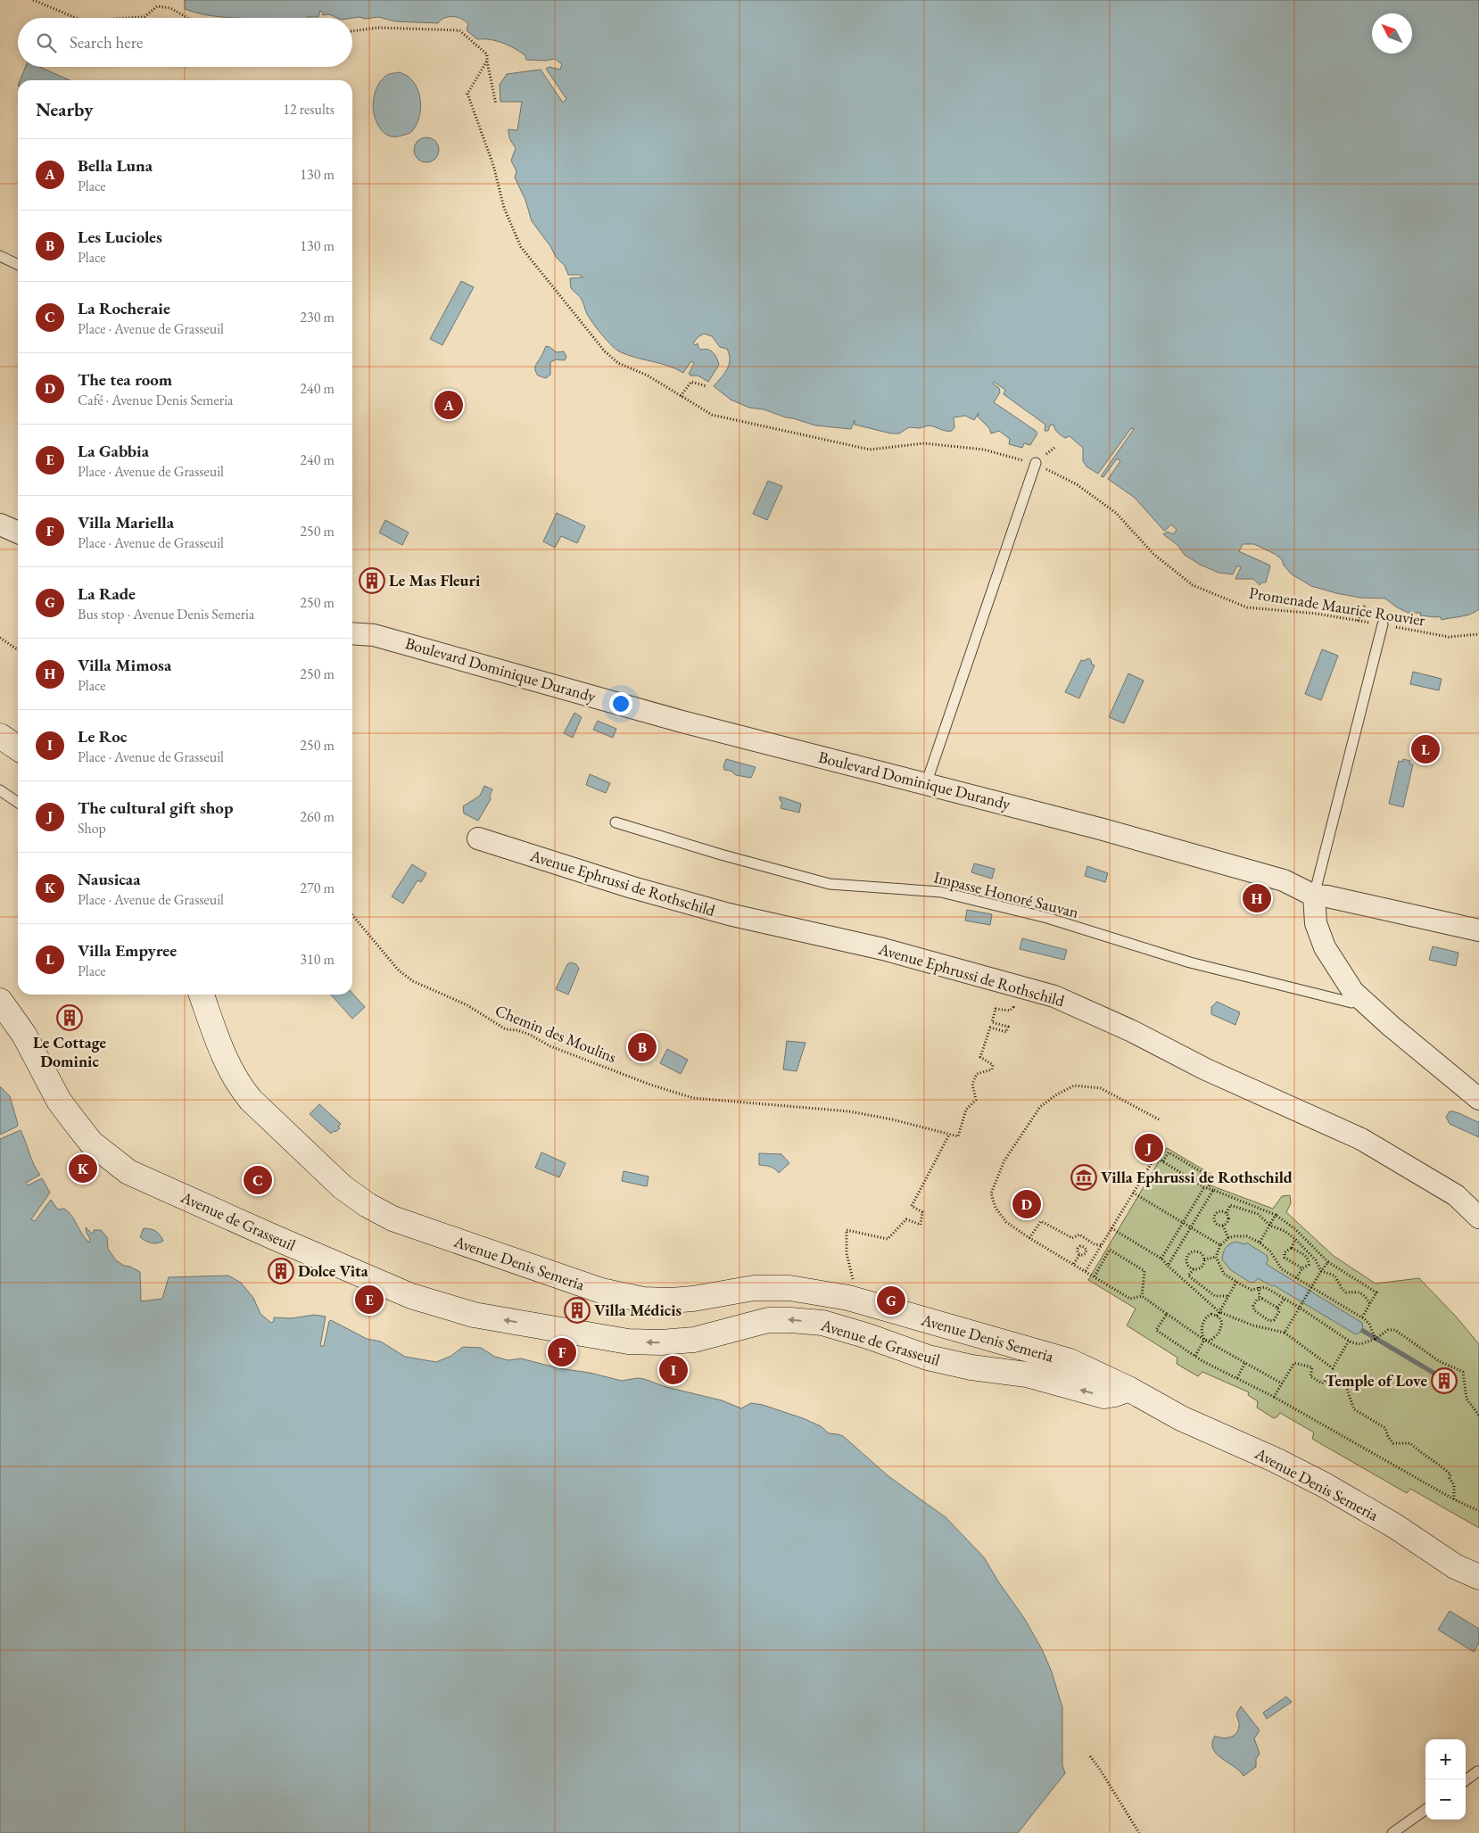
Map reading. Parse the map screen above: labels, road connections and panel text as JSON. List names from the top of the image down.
{
  "streets": {
    "main road": ["Avenue de Grasseuil", "Avenue Denis Semeria"],
    "street": ["Boulevard Dominique Durandy", "Avenue Ephrussi de Rothschild"],
    "lane": ["Impasse Honoré Sauvan"],
    "path": ["Promenade Maurice Rouvier", "Chemin des Moulins"]
  },
  "crossings": [
    ["Avenue de Grasseuil", "Avenue Denis Semeria"]
  ],
  "one_way": ["Avenue de Grasseuil"],
  "places": {
    "building": [
      "Le Mas Fleuri",
      "Le Cottage Dominic",
      "Dolce Vita",
      "Villa Médicis",
      "Temple of Love"
    ],
    "museum": ["Villa Ephrussi de Rothschild"]
  },
  "north": "top left",
  "page": {
    "search": "Search here",
    "heading": ["Nearby", "12 results"],
    "list": [
      {
        "mark": "A",
        "name": "Bella Luna",
        "note": "Place",
        "value": "130 m"
      },
      {
        "mark": "B",
        "name": "Les Lucioles",
        "note": "Place",
        "value": "130 m"
      },
      {
        "mark": "C",
        "name": "La Rocheraie",
        "note": "Place · Avenue de Grasseuil",
        "value": "230 m"
      },
      {
        "mark": "D",
        "name": "The tea room",
        "note": "Café · Avenue Denis Semeria",
        "value": "240 m"
      },
      {
        "mark": "E",
        "name": "La Gabbia",
        "note": "Place · Avenue de Grasseuil",
        "value": "240 m"
      },
      {
        "mark": "F",
        "name": "Villa Mariella",
        "note": "Place · Avenue de Grasseuil",
        "value": "250 m"
      },
      {
        "mark": "G",
        "name": "La Rade",
        "note": "Bus stop · Avenue Denis Semeria",
        "value": "250 m"
      },
      {
        "mark": "H",
        "name": "Villa Mimosa",
        "note": "Place",
        "value": "250 m"
      },
      {
        "mark": "I",
        "name": "Le Roc",
        "note": "Place · Avenue de Grasseuil",
        "value": "250 m"
      },
      {
        "mark": "J",
        "name": "The cultural gift shop",
        "note": "Shop",
        "value": "260 m"
      },
      {
        "mark": "K",
        "name": "Nausicaa",
        "note": "Place · Avenue de Grasseuil",
        "value": "270 m"
      },
      {
        "mark": "L",
        "name": "Villa Empyree",
        "note": "Place",
        "value": "310 m"
      }
    ],
    "pins": [
      "A",
      "L",
      "H",
      "B",
      "J",
      "K",
      "C",
      "D",
      "E",
      "G",
      "F",
      "I"
    ],
    "map_buttons": ["+", "−"]
  }
}
